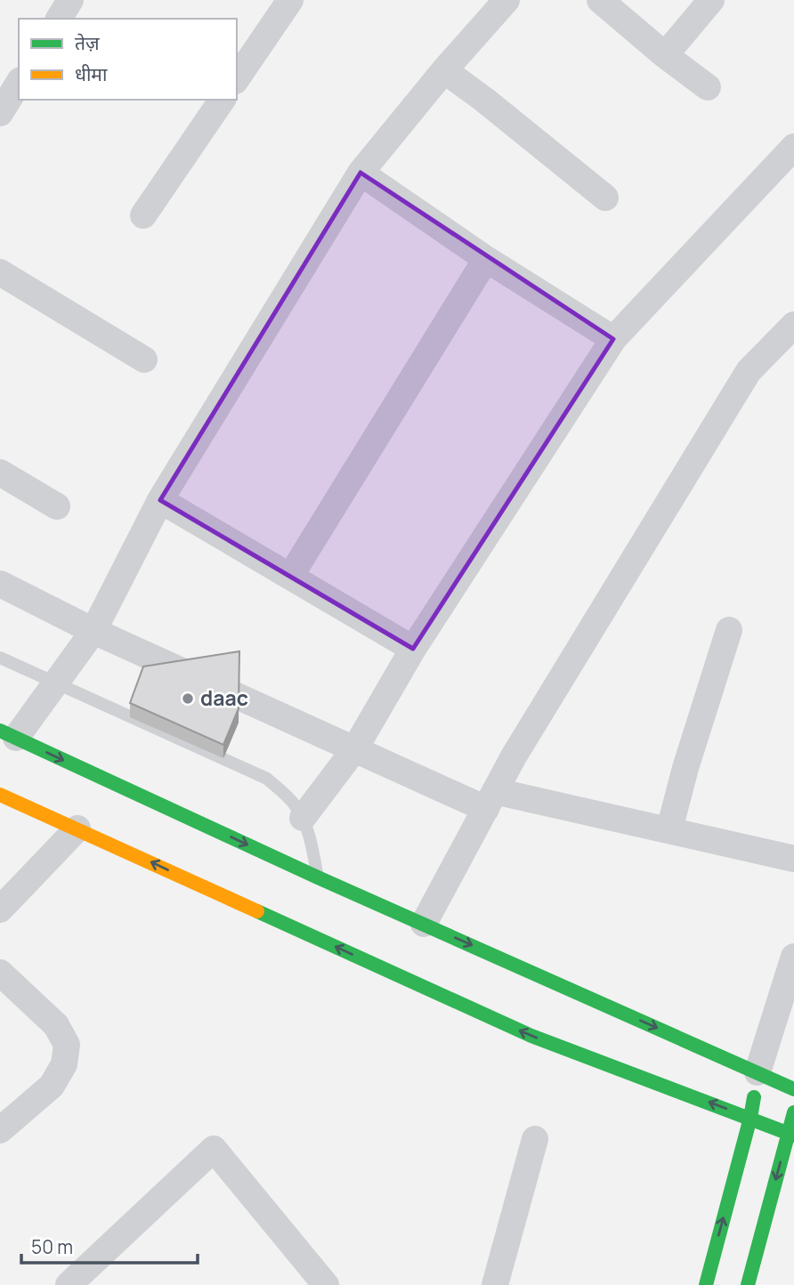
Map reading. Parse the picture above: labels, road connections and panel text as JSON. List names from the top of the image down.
{
  "places": ["daac"],
  "legend": ["तेज़", "धीमा"],
  "scale_bar": "50 m"
}
